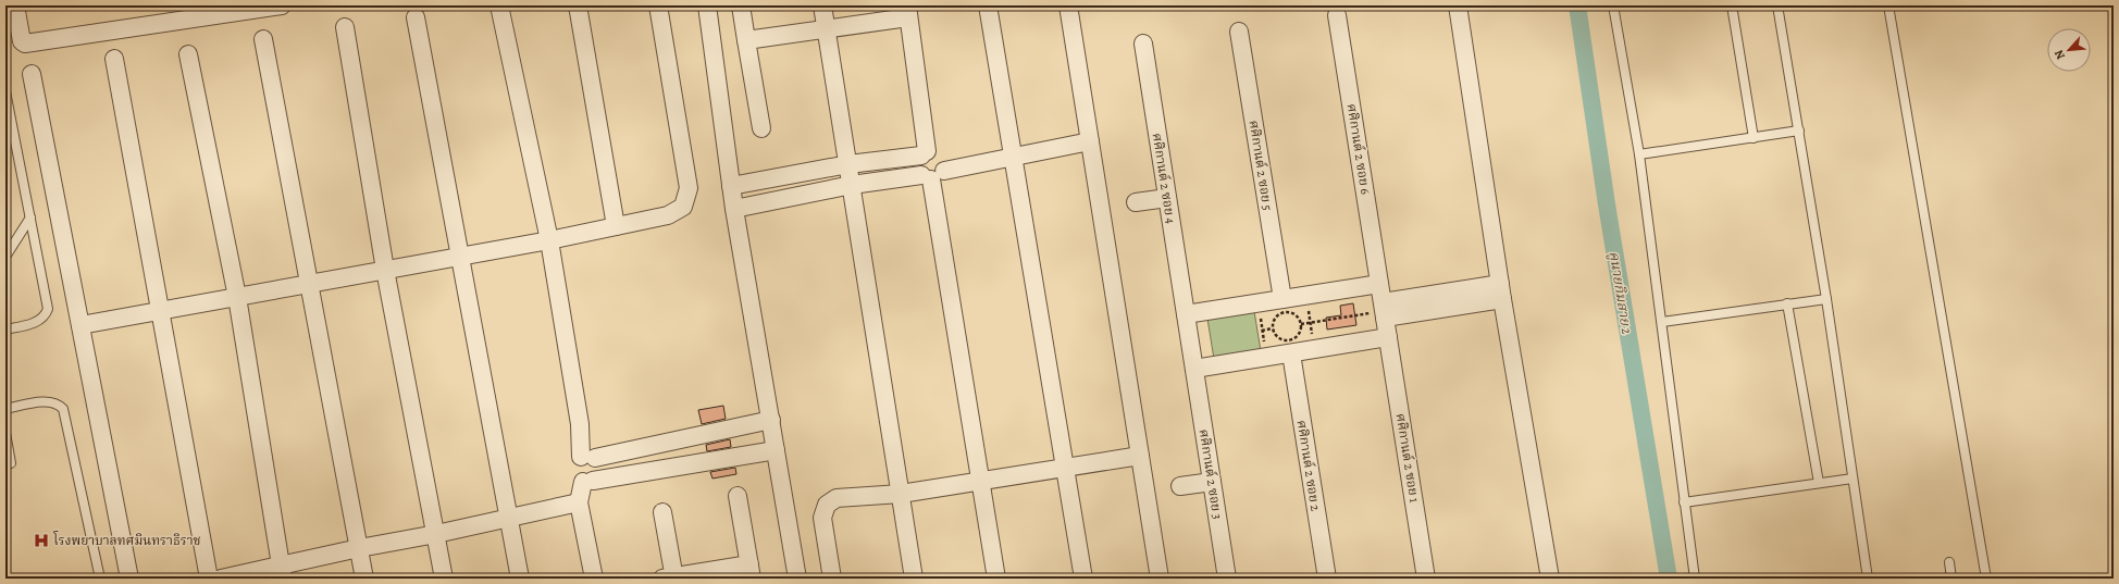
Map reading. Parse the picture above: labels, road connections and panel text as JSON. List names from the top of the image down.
{
  "streets": {
    "street": [
      "ศศิกานต์ 2 ซอย 6",
      "ศศิกานต์ 2 ซอย 5",
      "ศศิกานต์ 2 ซอย 4",
      "ศศิกานต์ 2 ซอย 1",
      "ศศิกานต์ 2 ซอย 2",
      "ศศิกานต์ 2 ซอย 3"
    ]
  },
  "crossings": [
    ["ศศิกานต์ 2 ซอย 6", "ศศิกานต์ 2 ซอย 1"],
    ["ศศิกานต์ 2 ซอย 4", "ศศิกานต์ 2 ซอย 3"]
  ],
  "water": ["คูนายกิมสาย 2"],
  "places": {
    "hospital": ["โรงพยาบาลทศมินทราธิราช"]
  },
  "north": "bottom left"
}
